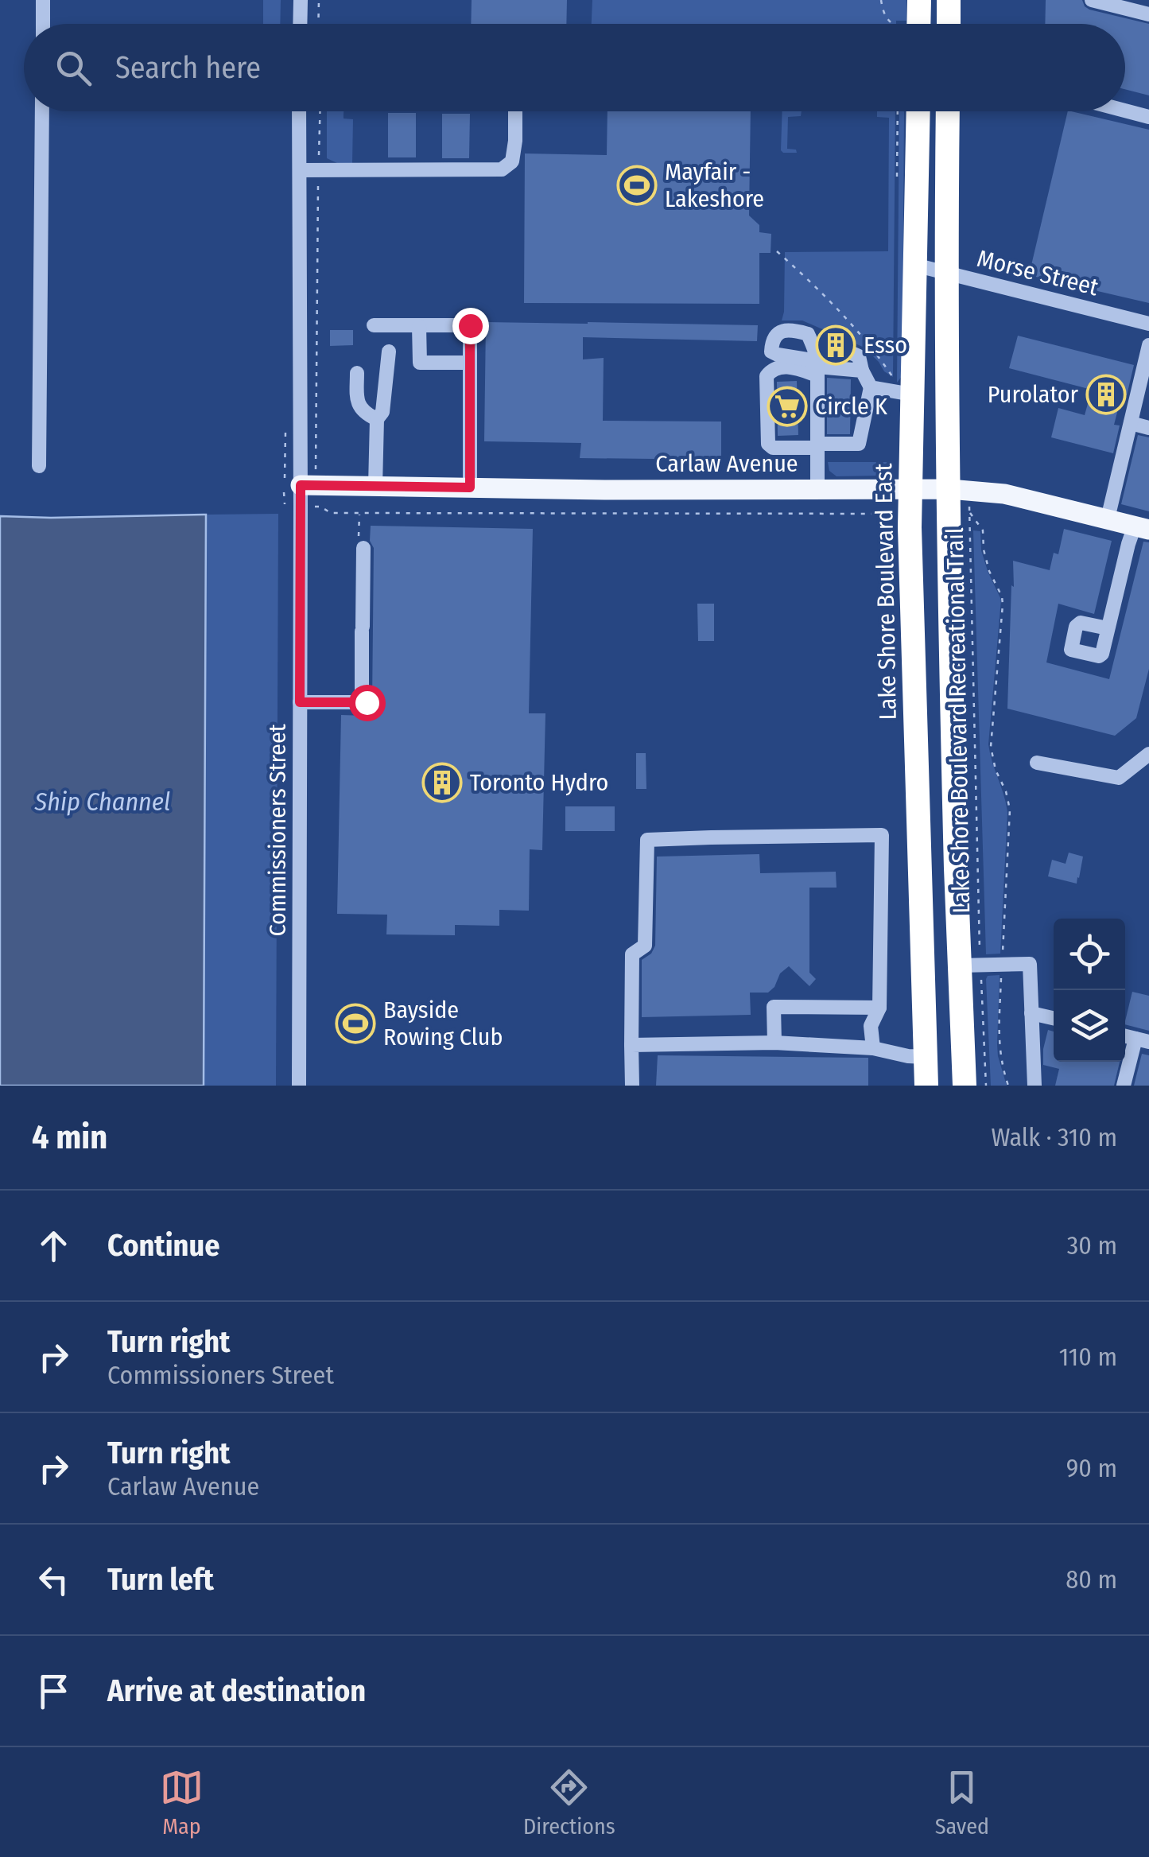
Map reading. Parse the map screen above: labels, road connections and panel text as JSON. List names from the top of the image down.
{
  "streets": {
    "highway": ["Lake Shore Boulevard East"],
    "main road": ["Carlaw Avenue"],
    "street": ["Morse Street", "Commissioners Street"],
    "path": ["Lake Shore Boulevard Recreational Trail"]
  },
  "crossings": [
    ["Morse Street", "Lake Shore Boulevard East"],
    ["Carlaw Avenue", "Lake Shore Boulevard East"],
    ["Carlaw Avenue", "Commissioners Street"]
  ],
  "water": ["Ship Channel"],
  "places": {
    "sports": ["Mayfair - Lakeshore", "Bayside Rowing Club"],
    "building": ["Esso", "Purolator", "Toronto Hydro"],
    "supermarket": ["Circle K"]
  },
  "page": {
    "search": "Search here",
    "heading": ["4 min", "Walk · 310 m"],
    "list": [
      ["Continue", "30 m"],
      ["Turn right", "Commissioners Street", "110 m"],
      ["Turn right", "Carlaw Avenue", "90 m"],
      ["Turn left", "80 m"],
      "Arrive at destination"
    ],
    "nav": ["Map", "Directions", "Saved"]
  }
}
